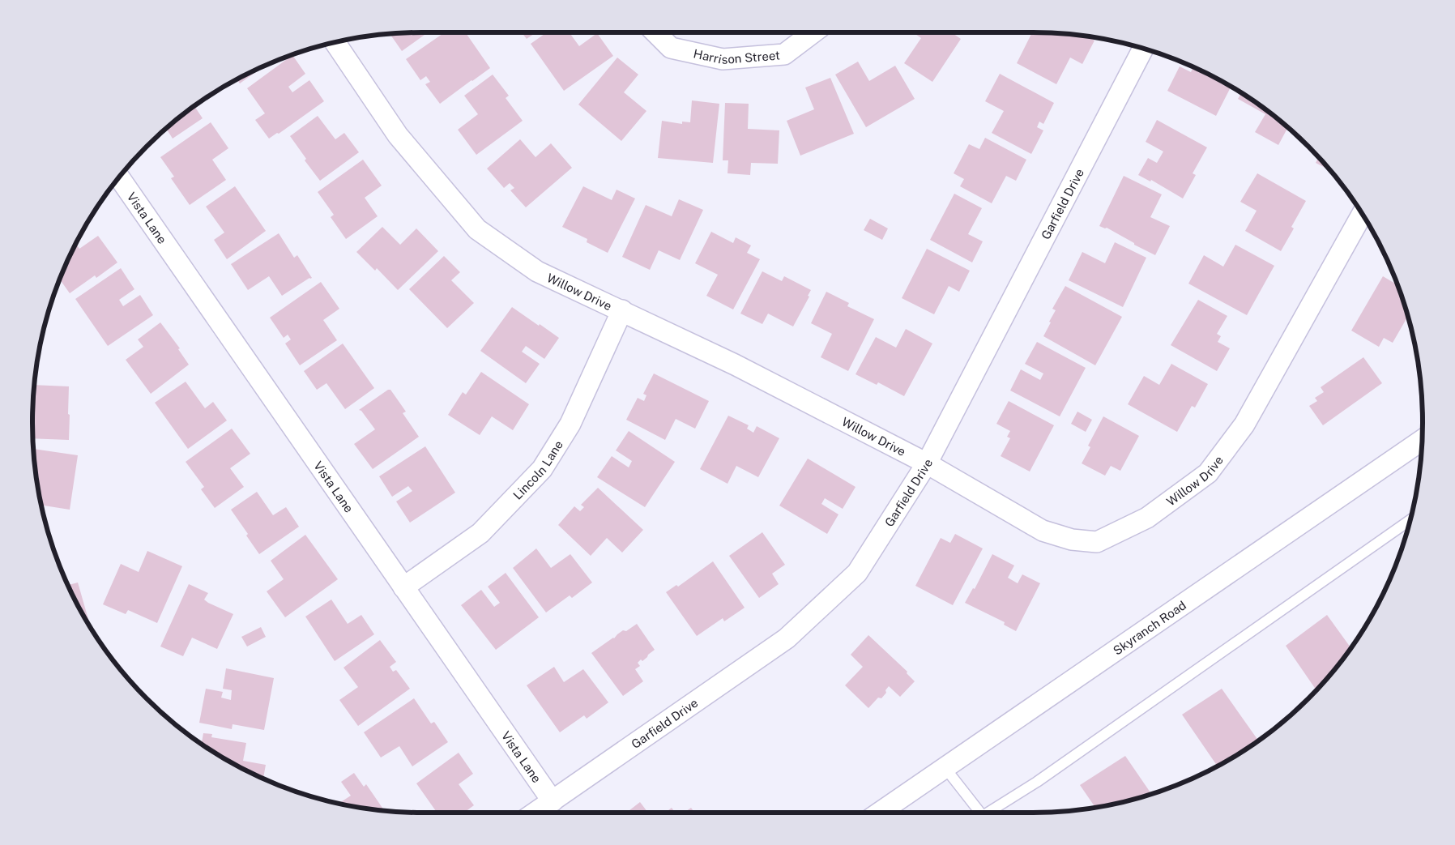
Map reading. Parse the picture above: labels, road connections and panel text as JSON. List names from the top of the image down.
{
  "streets": {
    "street": [
      "Harrison Street",
      "Garfield Drive",
      "Vista Lane",
      "Willow Drive",
      "Lincoln Lane",
      "Skyranch Road"
    ]
  },
  "crossings": [
    ["Garfield Drive", "Vista Lane"],
    ["Garfield Drive", "Willow Drive"],
    ["Vista Lane", "Lincoln Lane"],
    ["Willow Drive", "Lincoln Lane"]
  ]
}
